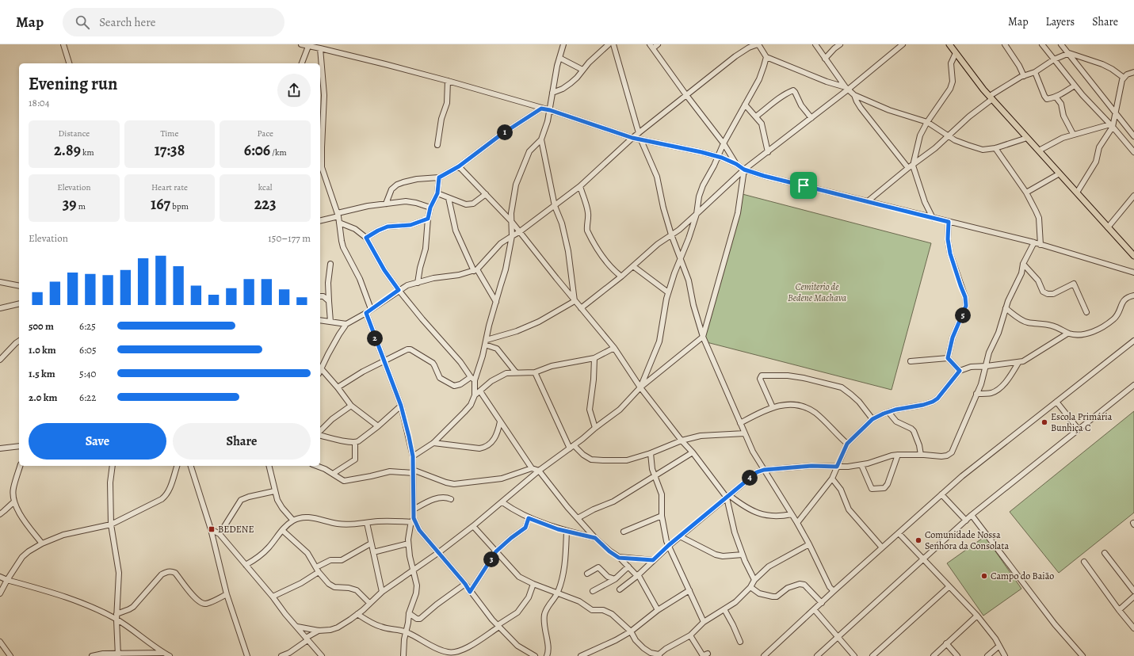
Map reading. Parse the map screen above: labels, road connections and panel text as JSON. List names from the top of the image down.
{
  "parks": ["Cemiterio de Bedene Machava"],
  "places": {
    "other": ["Escola Primária Bunhiça C", "Comunidade Nossa Senhora da Consolata", "Campo do Baião"],
    "transit": ["BEDENE"]
  },
  "page": {
    "header": "Map",
    "search": "Search here",
    "nav": ["Map", "Layers", "Share"],
    "heading": ["Evening run", "18:04"],
    "stats": [
      ["Distance", "2.89 km"],
      ["Time", "17:38"],
      ["Pace", "6:06 /km"],
      ["Elevation", "39 m"],
      ["Heart rate", "167 bpm"],
      ["kcal", "223"]
    ],
    "pins": [
      "1",
      "5",
      "2",
      "4",
      "3"
    ],
    "chart": ["Elevation", "150–177 m"],
    "list": [
      {
        "name": "500 m",
        "note": "6:25"
      },
      {
        "name": "1.0 km",
        "note": "6:05"
      },
      {
        "name": "1.5 km",
        "note": "5:40"
      },
      {
        "name": "2.0 km",
        "note": "6:22"
      }
    ],
    "buttons": ["Save", "Share"]
  }
}
